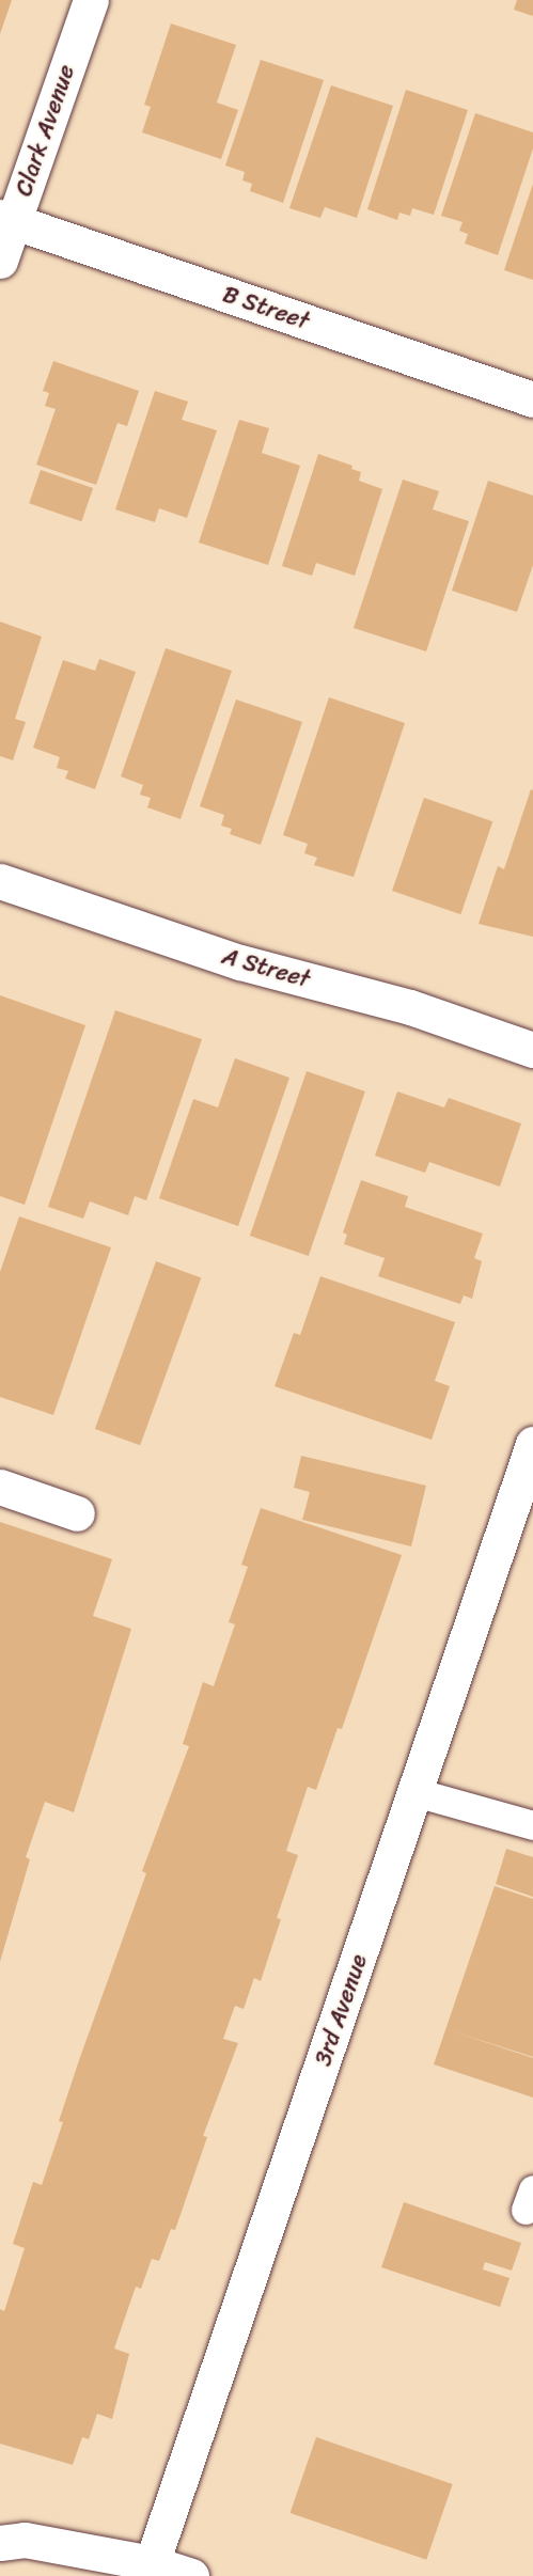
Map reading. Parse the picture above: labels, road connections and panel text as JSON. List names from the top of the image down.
{
  "streets": {
    "street": [
      "Clark Avenue",
      "B Street",
      "A Street",
      "3rd Avenue"
    ]
  },
  "crossings": [
    ["Clark Avenue", "B Street"]
  ]
}
